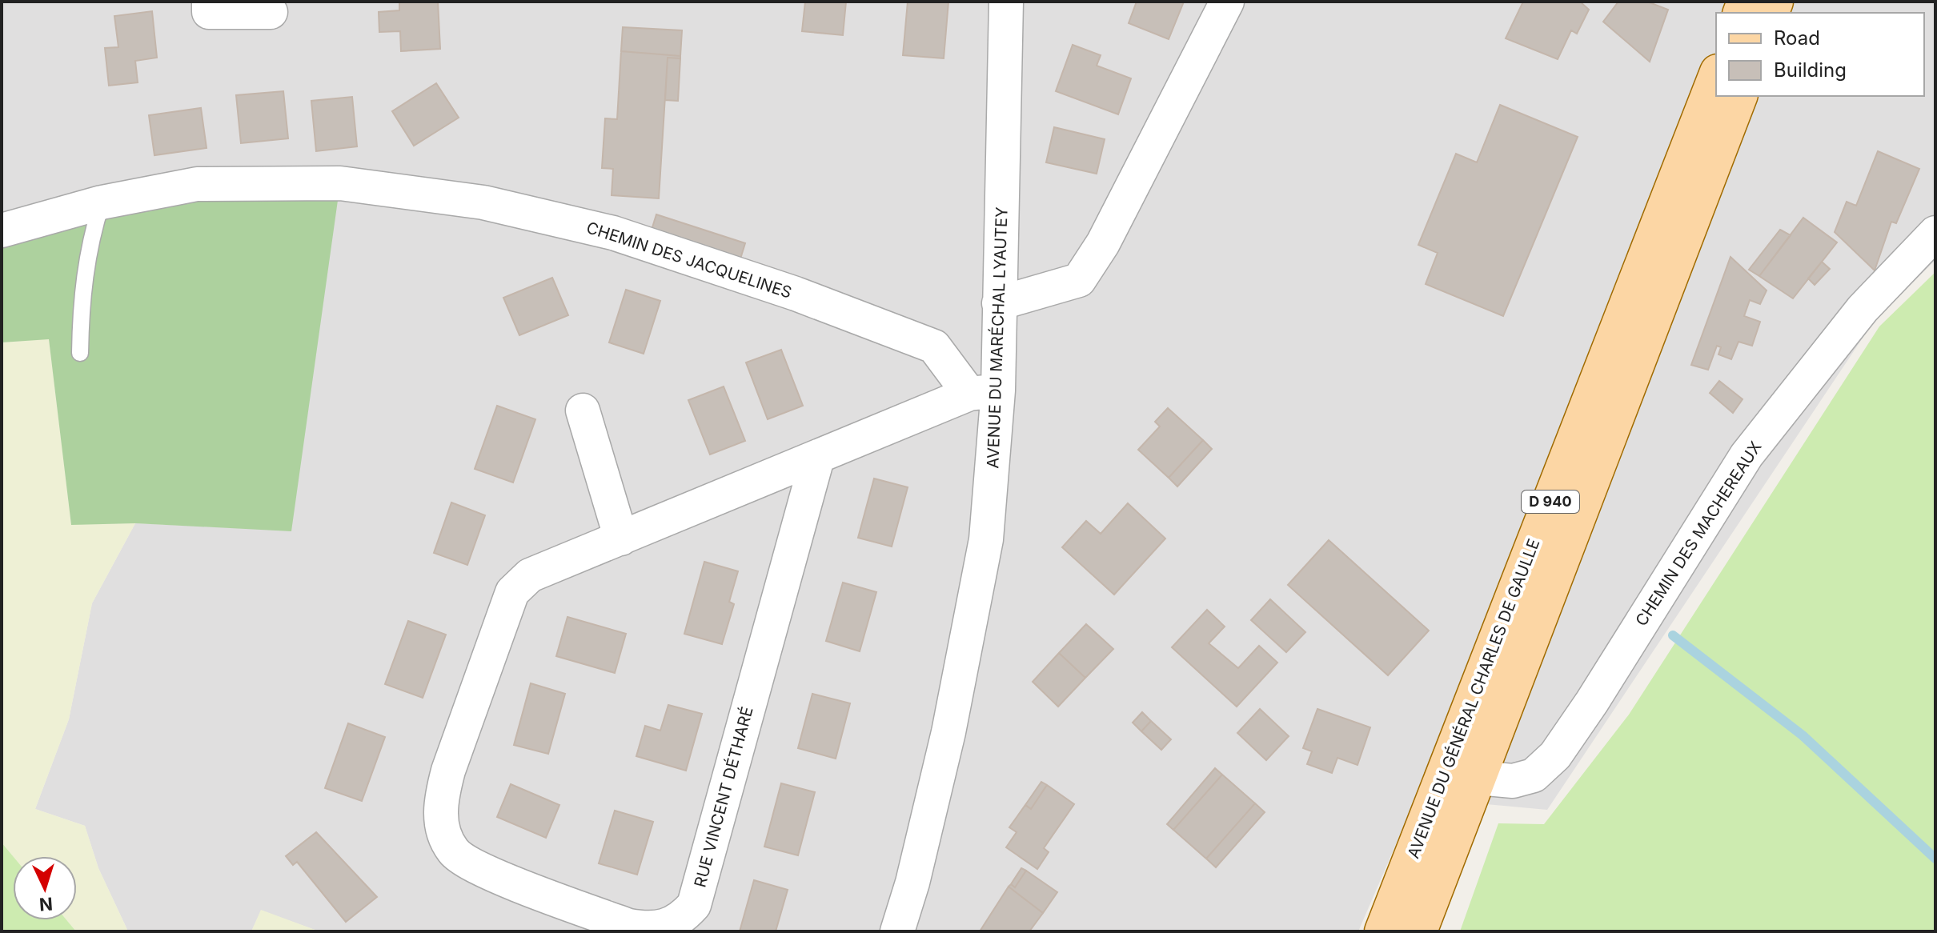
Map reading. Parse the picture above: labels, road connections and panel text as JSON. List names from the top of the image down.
{
  "streets": {
    "main road": ["D 940", "AVENUE DU GÉNÉRAL CHARLES DE GAULLE"],
    "street": [
      "CHEMIN DES JACQUELINES",
      "AVENUE DU MARÉCHAL LYAUTEY",
      "CHEMIN DES MACHEREAUX",
      "RUE VINCENT DÉTHARÉ"
    ]
  },
  "crossings": [
    ["CHEMIN DES JACQUELINES", "AVENUE DU MARÉCHAL LYAUTEY"],
    ["CHEMIN DES JACQUELINES", "RUE VINCENT DÉTHARÉ"],
    ["AVENUE DU MARÉCHAL LYAUTEY", "RUE VINCENT DÉTHARÉ"],
    ["CHEMIN DES MACHEREAUX", "AVENUE DU GÉNÉRAL CHARLES DE GAULLE"]
  ],
  "legend": ["Road", "Building"],
  "north": "bottom"
}
